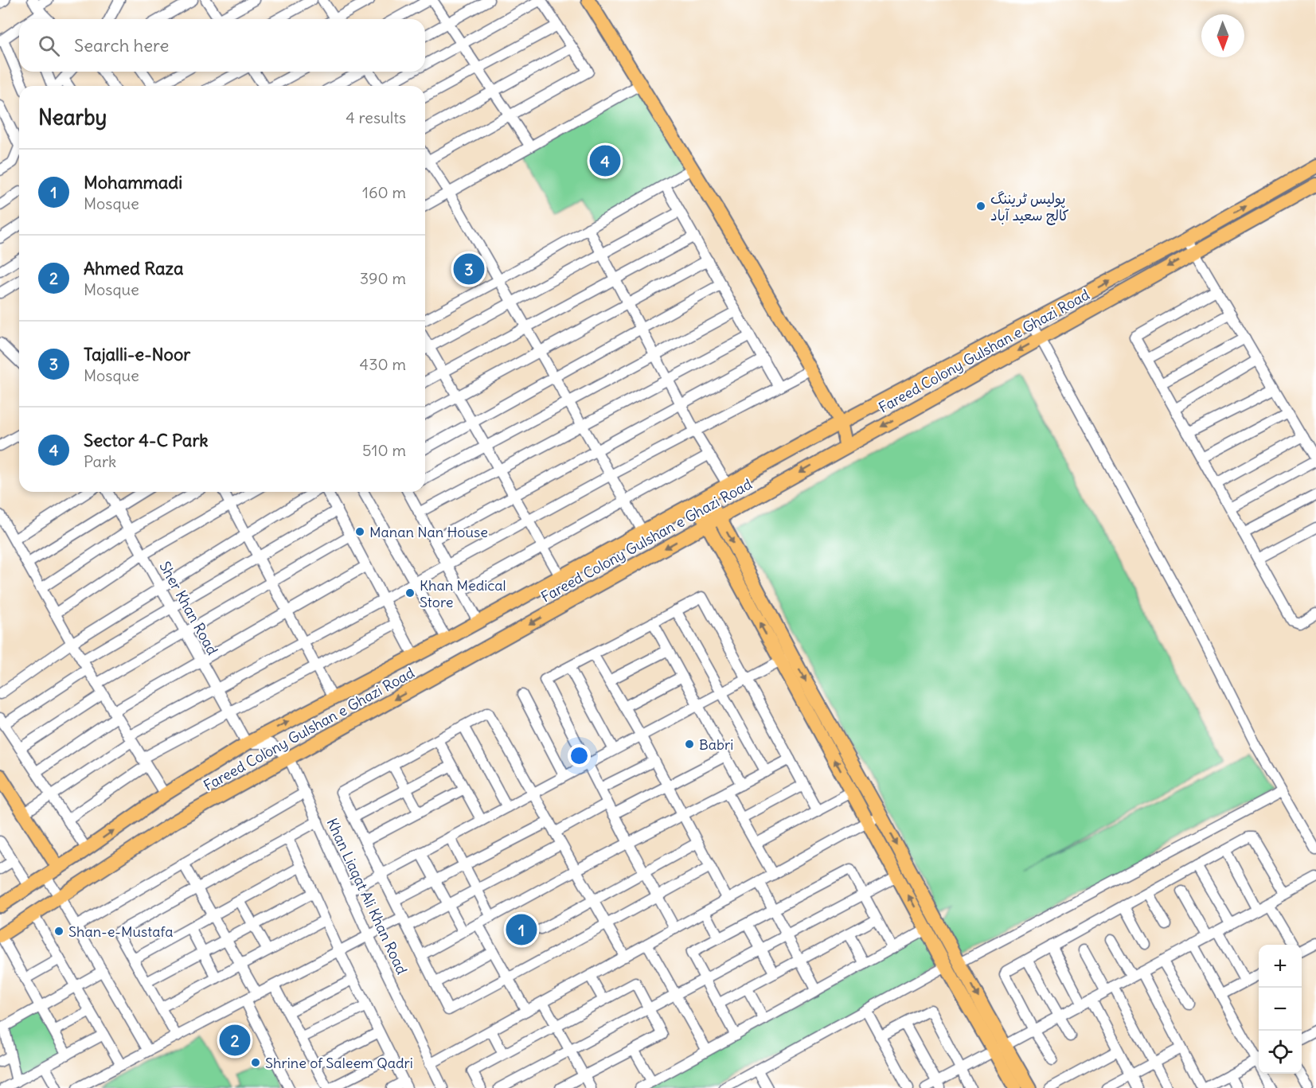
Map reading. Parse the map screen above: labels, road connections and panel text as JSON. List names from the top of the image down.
{
  "streets": {
    "main road": ["Fareed Colony Gulshan e Ghazi Road"],
    "street": ["Sher Khan Road", "Khan Liaqat Ali Khan Road"]
  },
  "crossings": [
    ["Fareed Colony Gulshan e Ghazi Road", "Sher Khan Road"],
    ["Fareed Colony Gulshan e Ghazi Road", "Khan Liaqat Ali Khan Road"],
    ["Sher Khan Road", "Khan Liaqat Ali Khan Road"]
  ],
  "places": [
    "پولیس ٹریننگ کالج سعید آباد",
    "Manan Nan House",
    "Khan Medical Store",
    "Babri",
    "Shan-e-Mustafa",
    "Shrine of Saleem Qadri"
  ],
  "north": "bottom",
  "page": {
    "search": "Search here",
    "heading": ["Nearby", "4 results"],
    "pins": [
      "4",
      "3",
      "1",
      "2"
    ],
    "list": [
      {
        "mark": "1",
        "name": "Mohammadi",
        "note": "Mosque",
        "value": "160 m"
      },
      {
        "mark": "2",
        "name": "Ahmed Raza",
        "note": "Mosque",
        "value": "390 m"
      },
      {
        "mark": "3",
        "name": "Tajalli-e-Noor",
        "note": "Mosque",
        "value": "430 m"
      },
      {
        "mark": "4",
        "name": "Sector 4-C Park",
        "note": "Park",
        "value": "510 m"
      }
    ],
    "map_buttons": ["+", "−"]
  }
}
